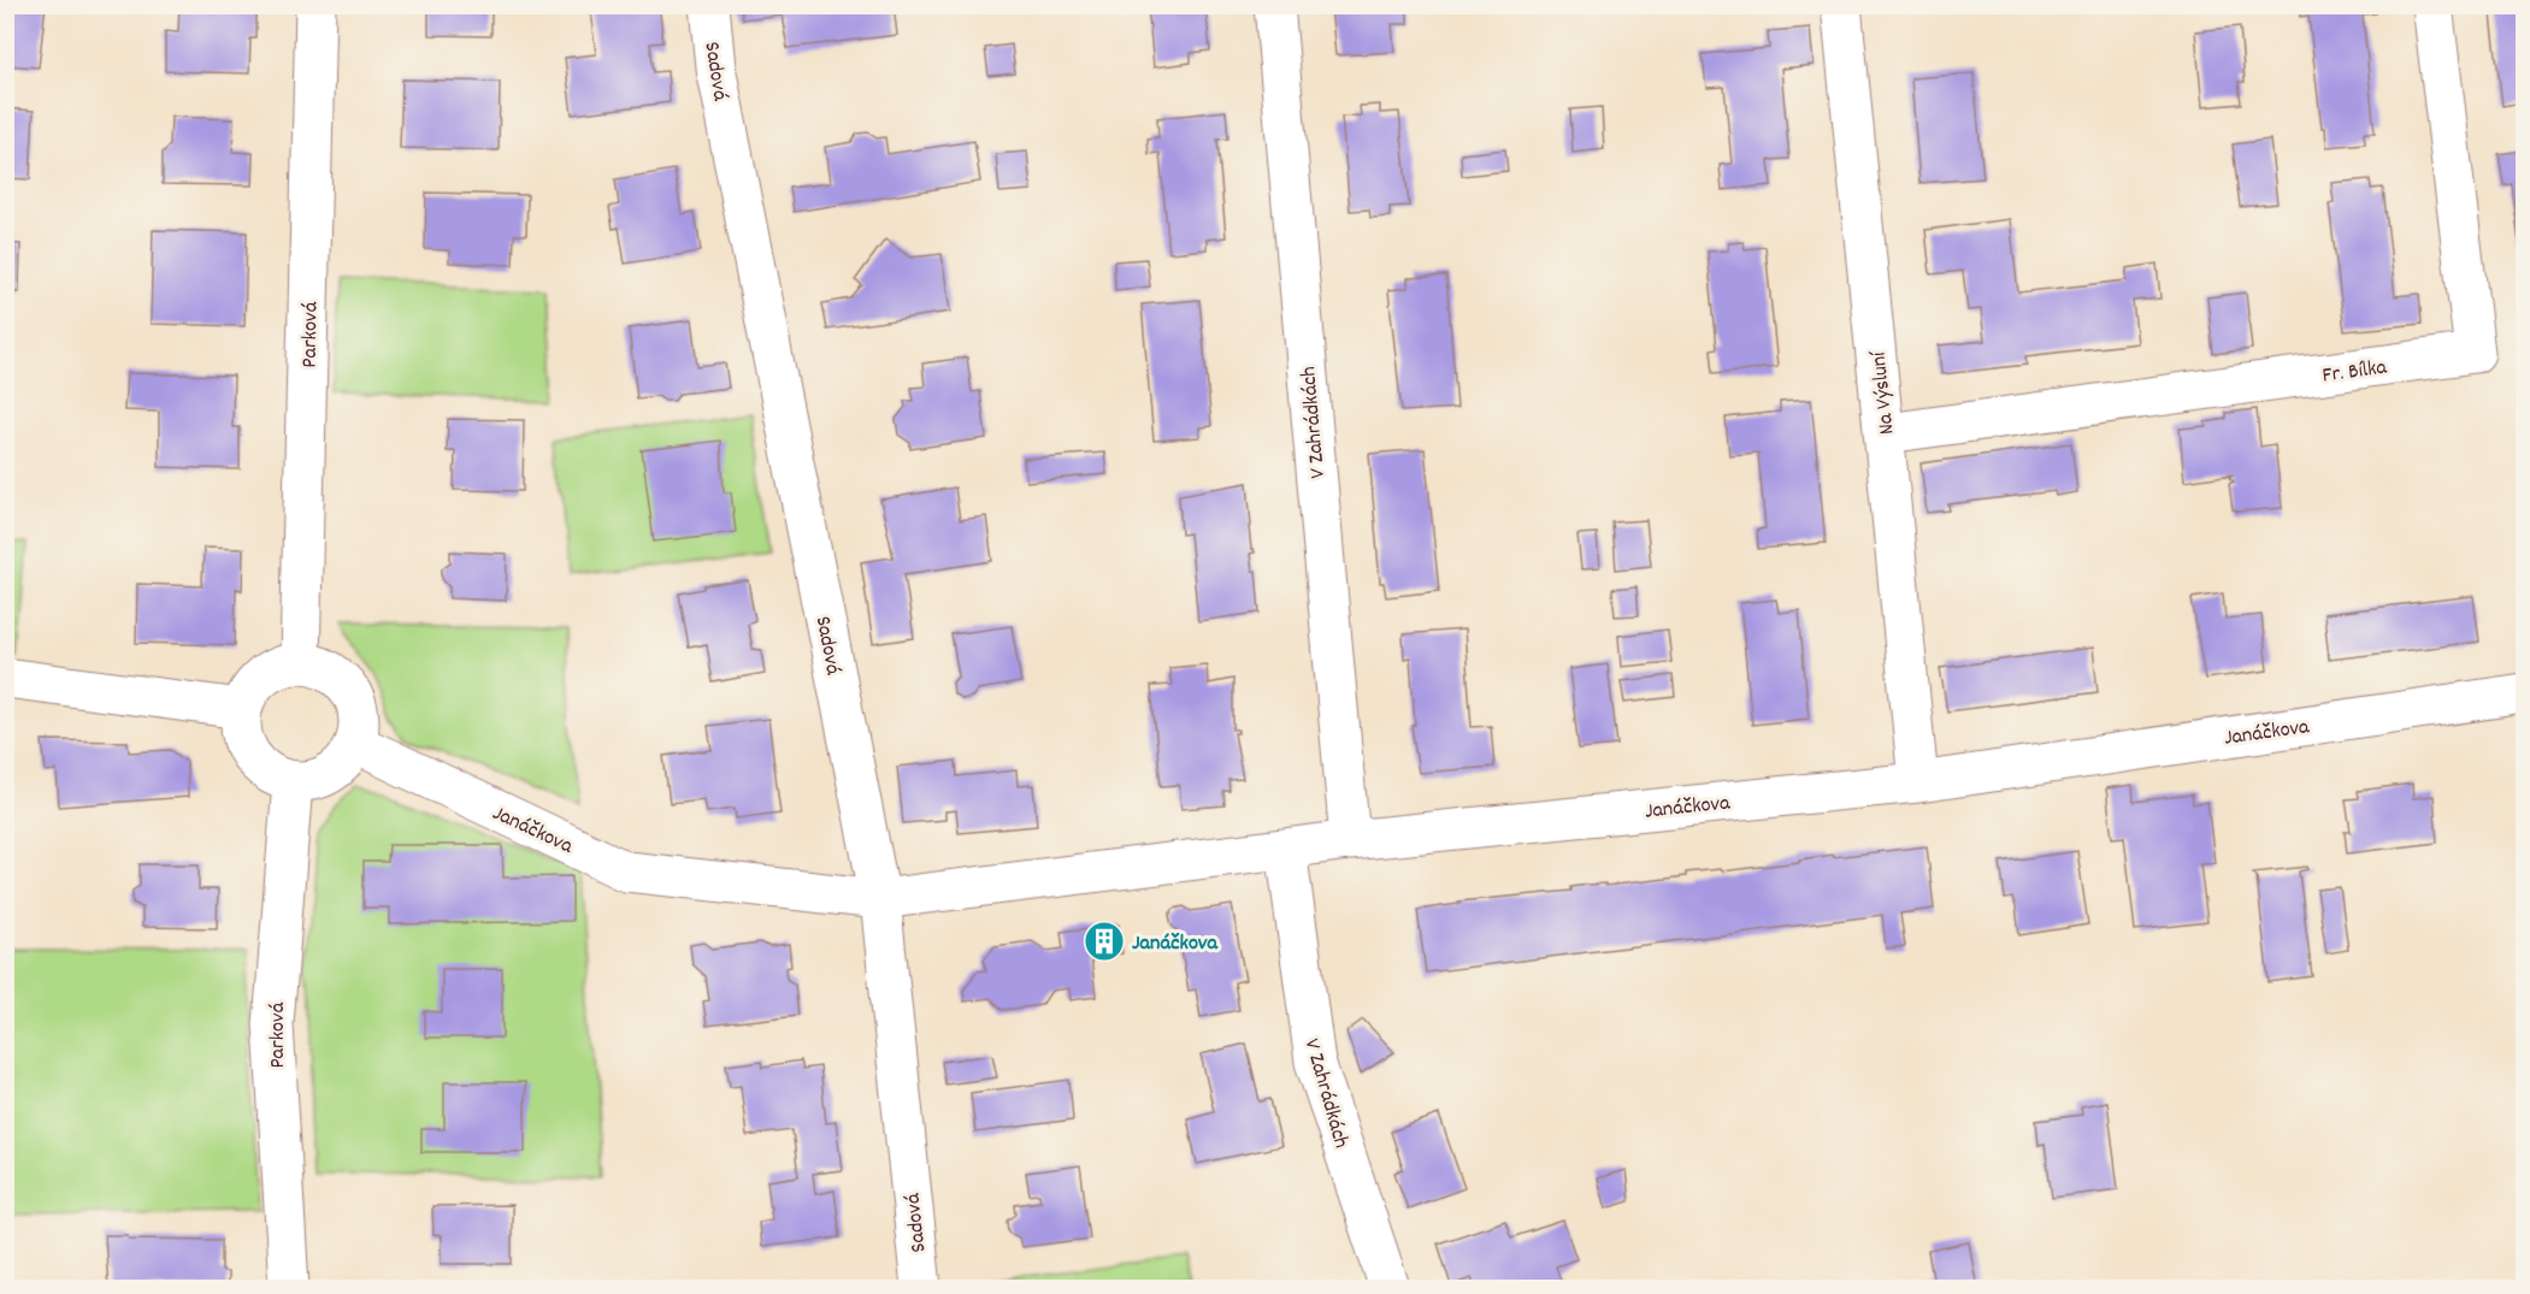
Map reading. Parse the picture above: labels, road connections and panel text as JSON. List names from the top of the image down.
{
  "streets": {
    "street": [
      "Sadová",
      "Parková",
      "Fr. Bílka",
      "Na Výsluní",
      "V Zahrádkách",
      "Janáčkova"
    ]
  },
  "crossings": [
    ["Sadová", "Janáčkova"],
    ["Parková", "Janáčkova"],
    ["Fr. Bílka", "Na Výsluní"],
    ["Na Výsluní", "Janáčkova"],
    ["V Zahrádkách", "Janáčkova"]
  ],
  "places": {
    "building": ["Janáčkova"]
  }
}
